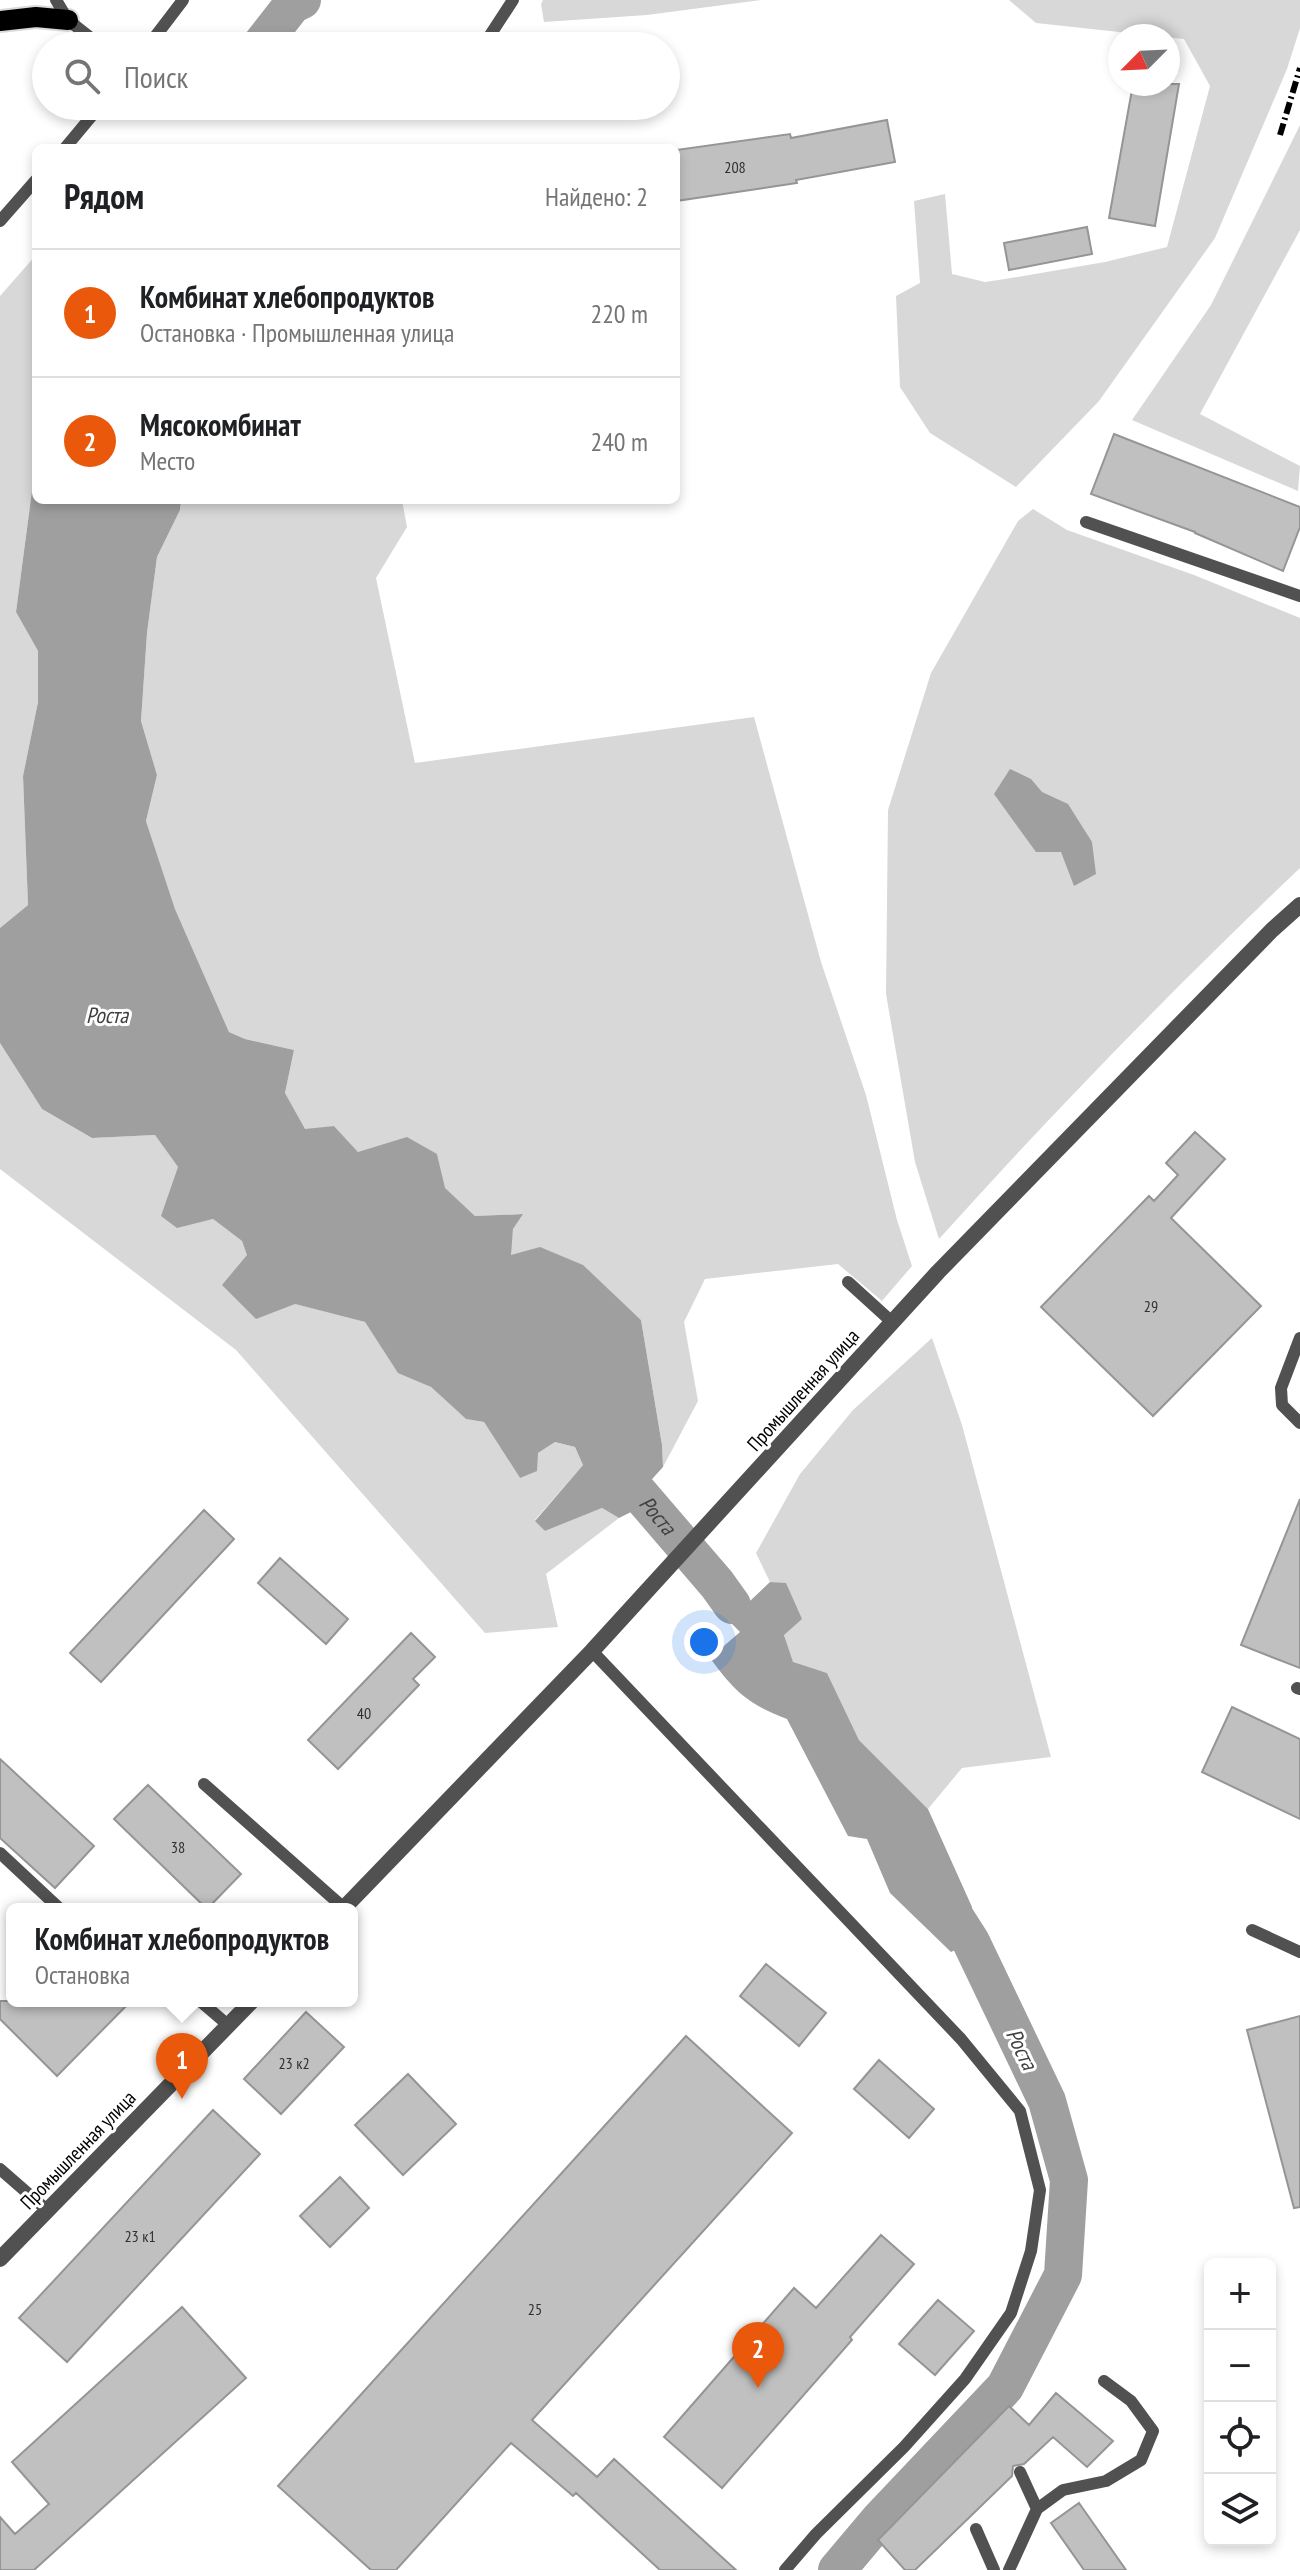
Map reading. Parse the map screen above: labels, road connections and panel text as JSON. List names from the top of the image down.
{
  "streets": {
    "street": ["Промышленная улица"]
  },
  "water": ["Роста"],
  "house_numbers": [
    "208",
    "29",
    "40",
    "38",
    "23 к2",
    "23 к1",
    "25"
  ],
  "north": "bottom left",
  "page": {
    "search": "Поиск",
    "heading": ["Рядом", "Найдено: 2"],
    "list": [
      {
        "mark": "1",
        "name": "Комбинат хлебопродуктов",
        "note": "Остановка · Промышленная улица",
        "value": "220 m"
      },
      {
        "mark": "2",
        "name": "Мясокомбинат",
        "note": "Место",
        "value": "240 m"
      }
    ],
    "popup": ["Комбинат хлебопродуктов", "Остановка"],
    "pins": ["1", "2"],
    "map_buttons": ["+", "−"]
  }
}
